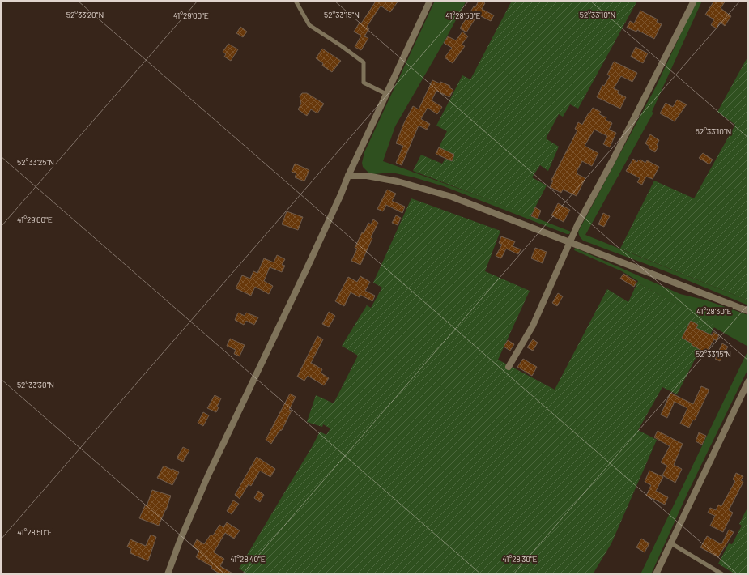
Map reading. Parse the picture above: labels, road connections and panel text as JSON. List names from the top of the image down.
{
  "coordinates": [
    "52°33'20\"N",
    "52°33'15\"N",
    "52°33'10\"N",
    "41°29'00\"E",
    "41°28'50\"E",
    "52°33'25\"N",
    "41°28'30\"E",
    "52°33'30\"N",
    "41°28'40\"E"
  ]
}
